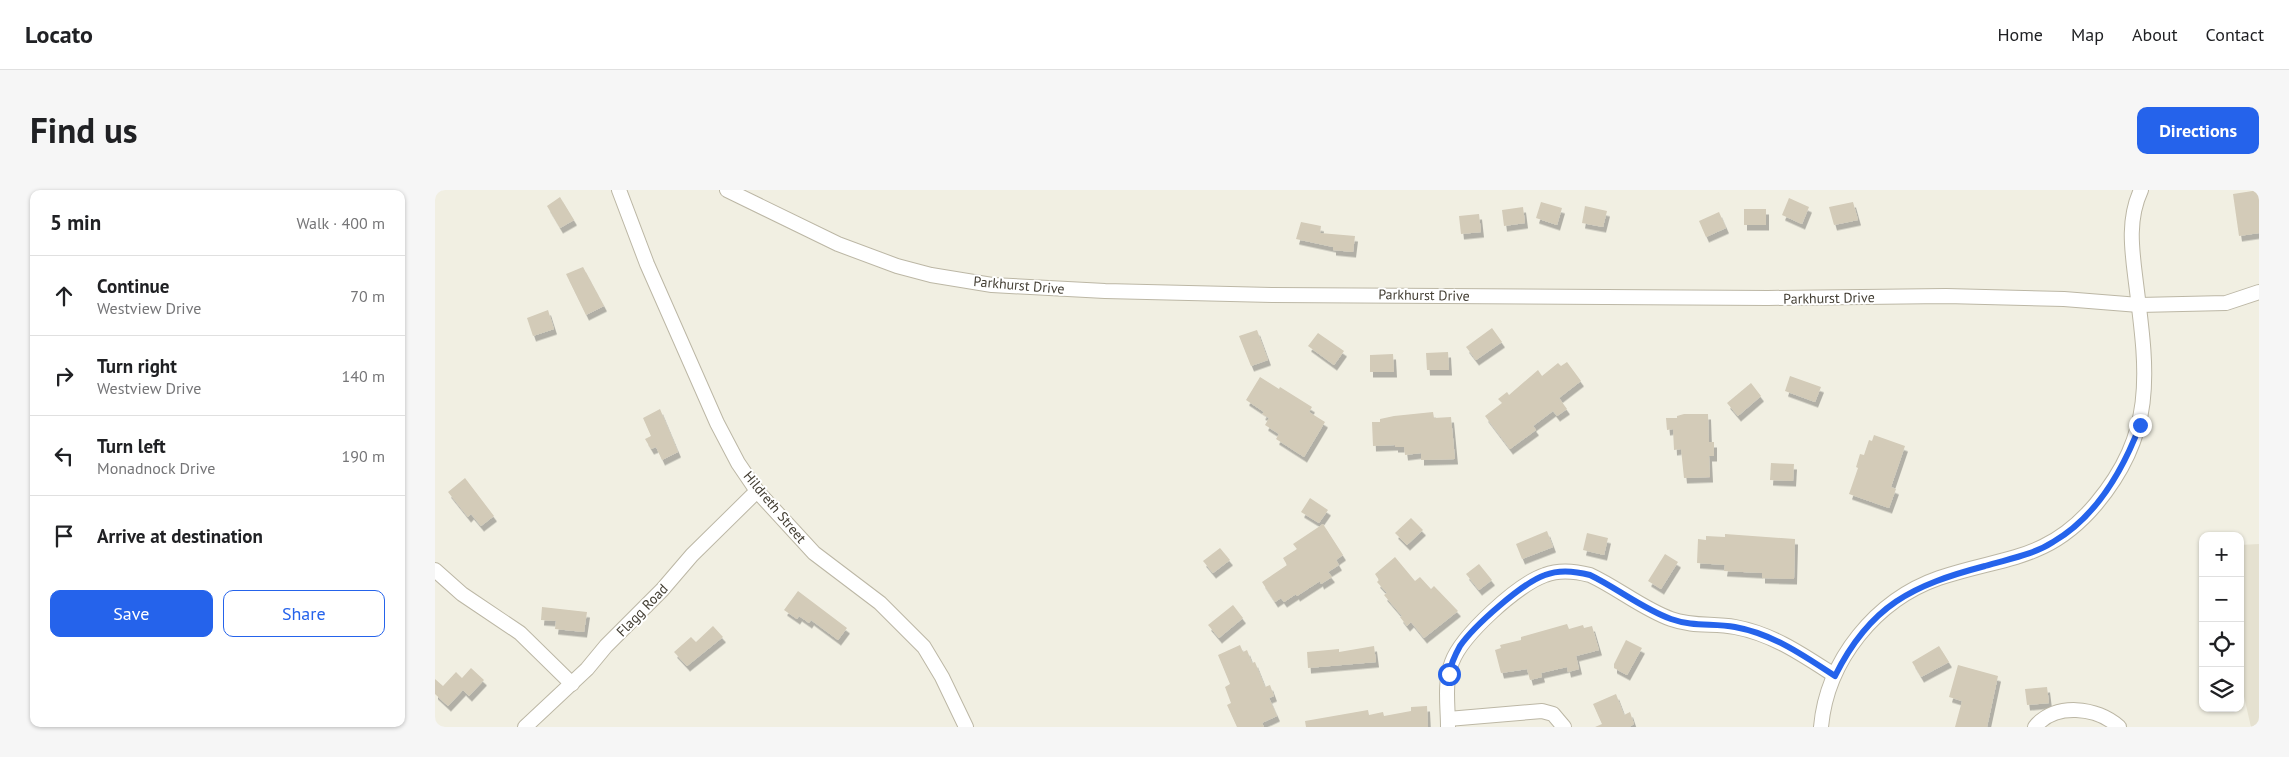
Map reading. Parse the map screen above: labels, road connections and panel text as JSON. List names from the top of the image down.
{
  "streets": {
    "street": ["Parkhurst Drive", "Hildreth Street", "Flagg Road"]
  },
  "crossings": [
    ["Hildreth Street", "Flagg Road"]
  ],
  "page": {
    "header": "Locato",
    "nav": [
      "Home",
      "Map",
      "About",
      "Contact"
    ],
    "title": "Find us",
    "buttons": [
      "Directions",
      ["Save", "Share"]
    ],
    "heading": ["5 min", "Walk · 400 m"],
    "list": [
      ["Continue", "Westview Drive", "70 m"],
      ["Turn right", "Westview Drive", "140 m"],
      ["Turn left", "Monadnock Drive", "190 m"],
      "Arrive at destination"
    ],
    "map_buttons": ["+", "−"]
  }
}
